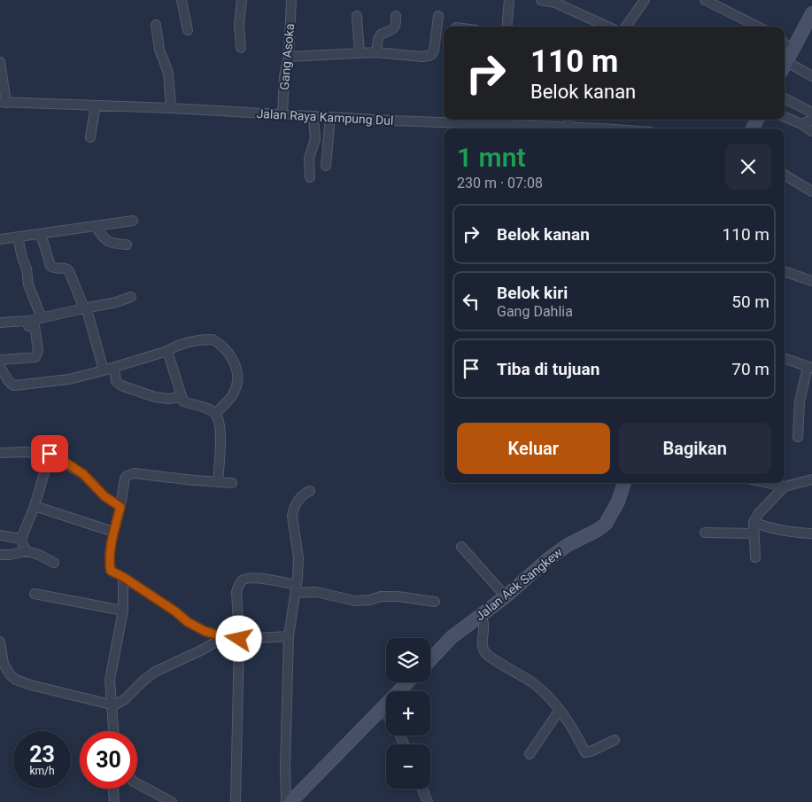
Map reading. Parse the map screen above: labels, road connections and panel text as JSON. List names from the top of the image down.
{
  "streets": {
    "street": ["Gang Asoka", "Jalan Raya Kampung Dul", "Jalan Aek Sangkew"]
  },
  "crossings": [
    ["Gang Asoka", "Jalan Raya Kampung Dul"]
  ],
  "page": {
    "turn": ["110 m", "Belok kanan"],
    "heading": ["1 mnt", "230 m · 07:08"],
    "list": [
      {
        "name": "Belok kanan",
        "value": "110 m"
      },
      {
        "name": "Belok kiri",
        "note": "Gang Dahlia",
        "value": "50 m"
      },
      {
        "name": "Tiba di tujuan",
        "value": "70 m"
      }
    ],
    "buttons": ["Keluar", "Bagikan"],
    "map_buttons": ["+", "−"],
    "speed": "23 km/h",
    "limit": "30"
  }
}
